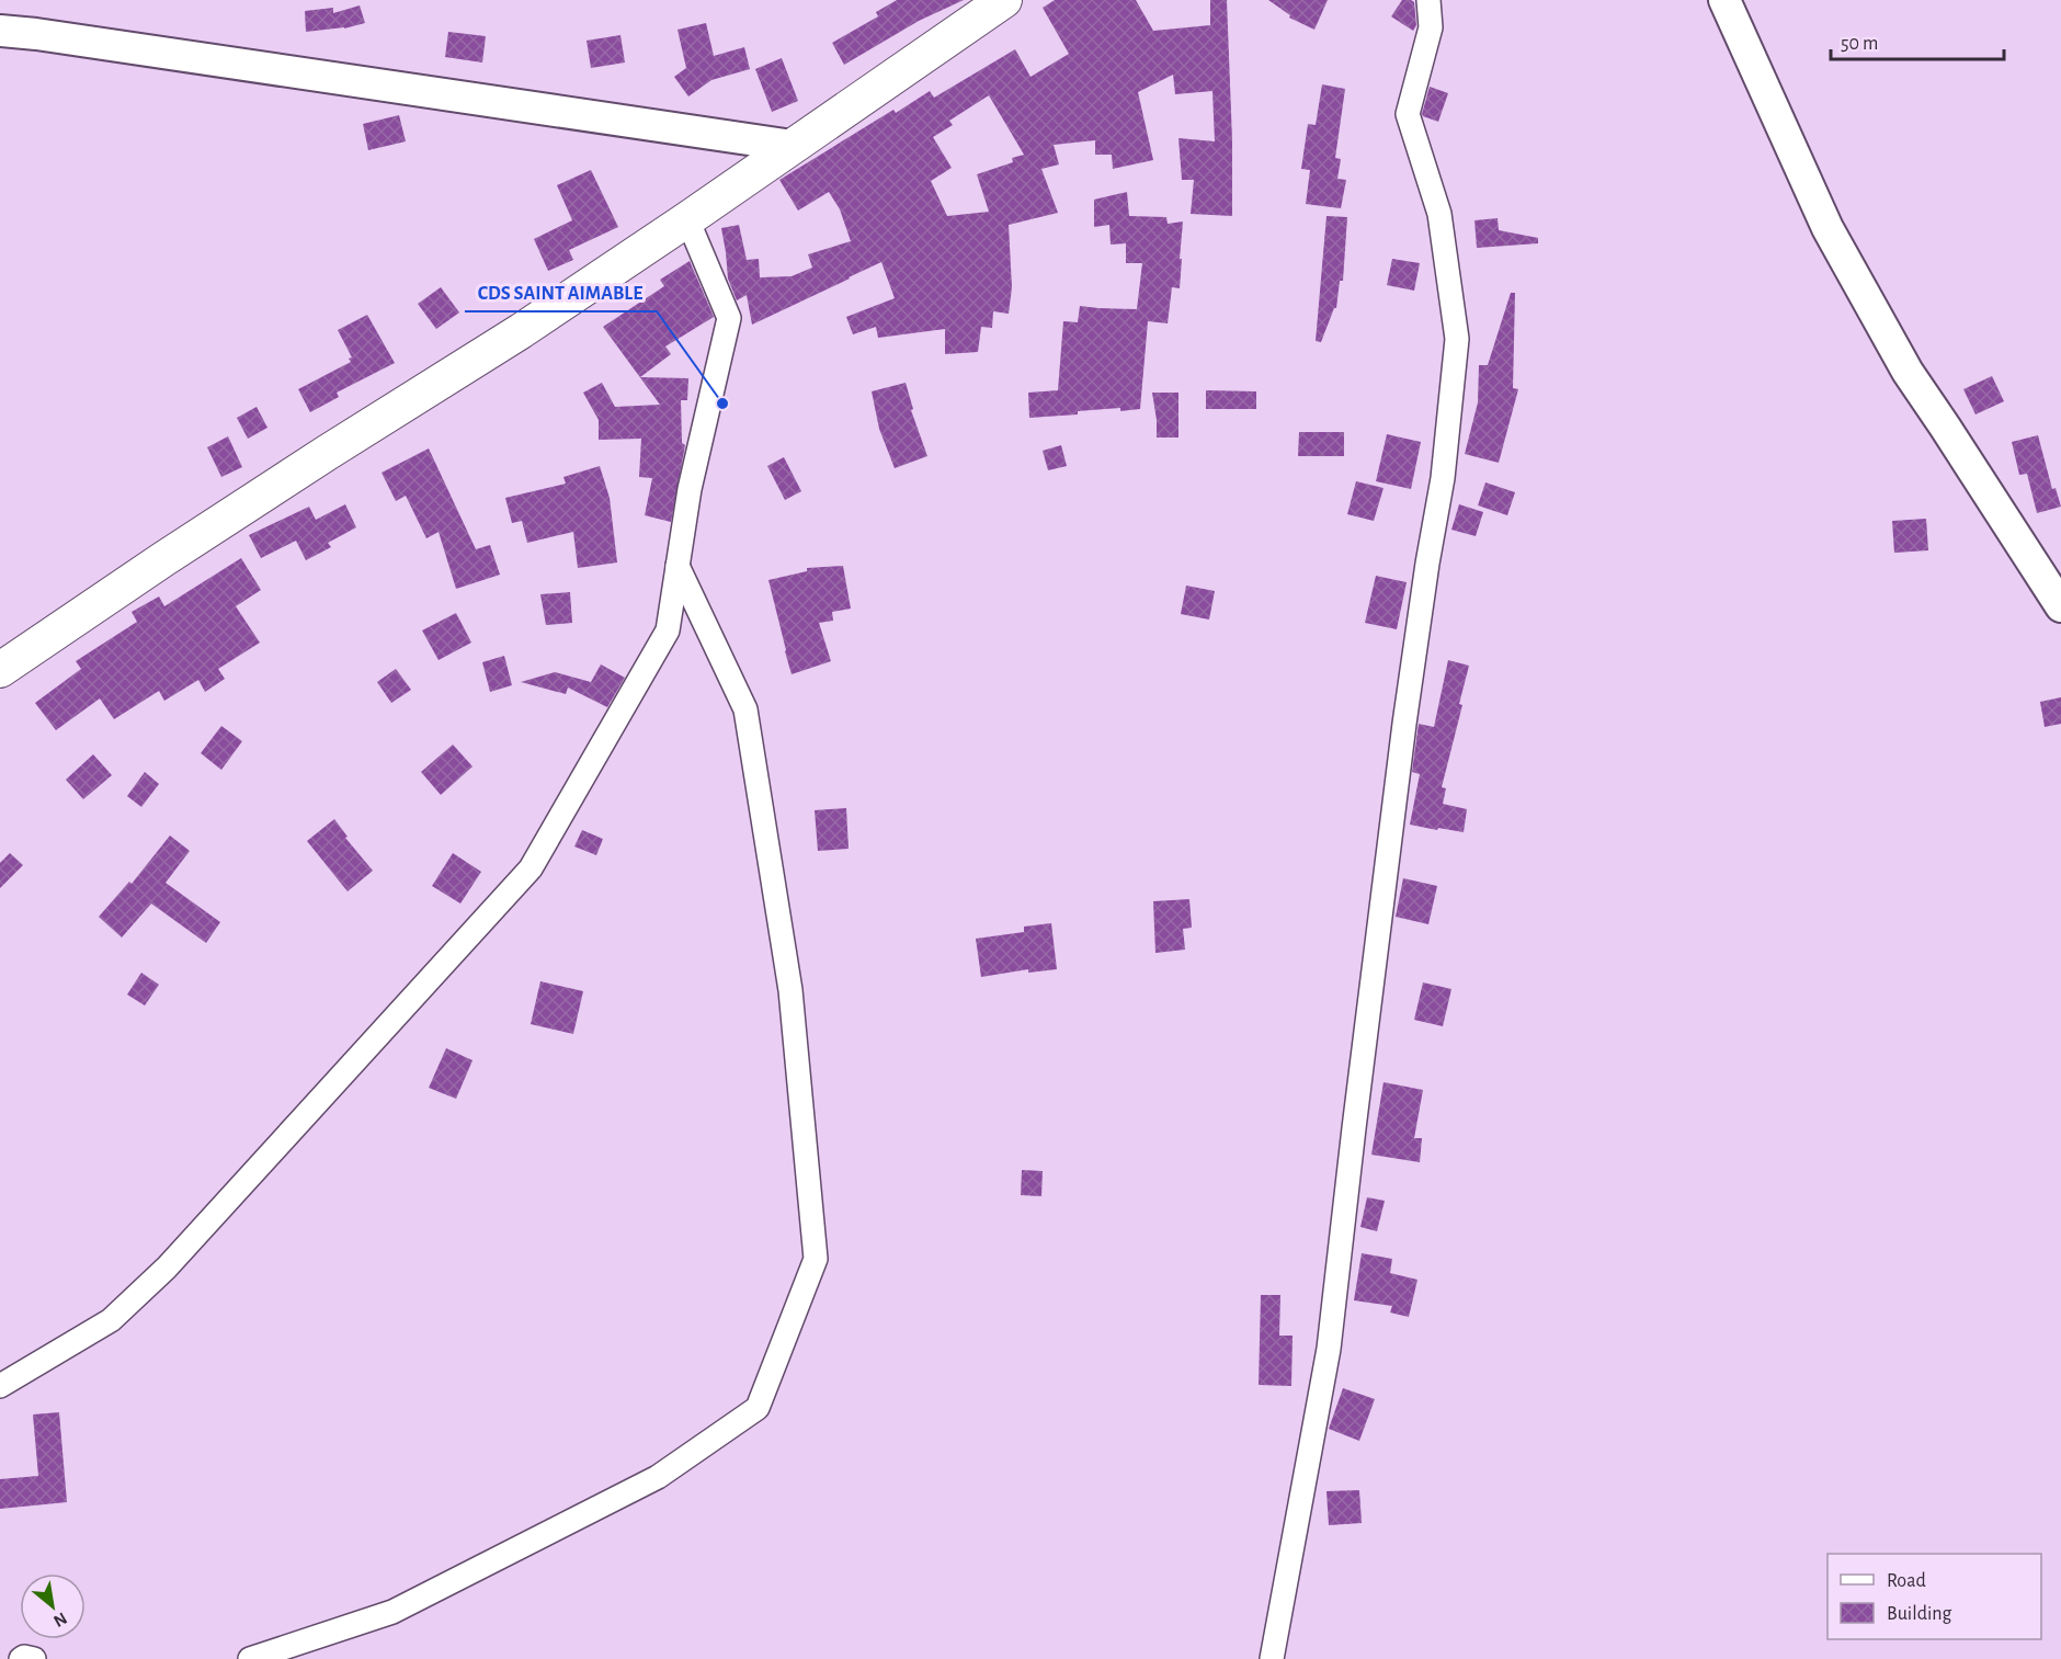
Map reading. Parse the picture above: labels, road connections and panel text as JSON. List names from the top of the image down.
{
  "places": ["CDS SAINT AIMABLE"],
  "legend": ["Road", "Building"],
  "scale_bar": "50 m",
  "north": "bottom right"
}
